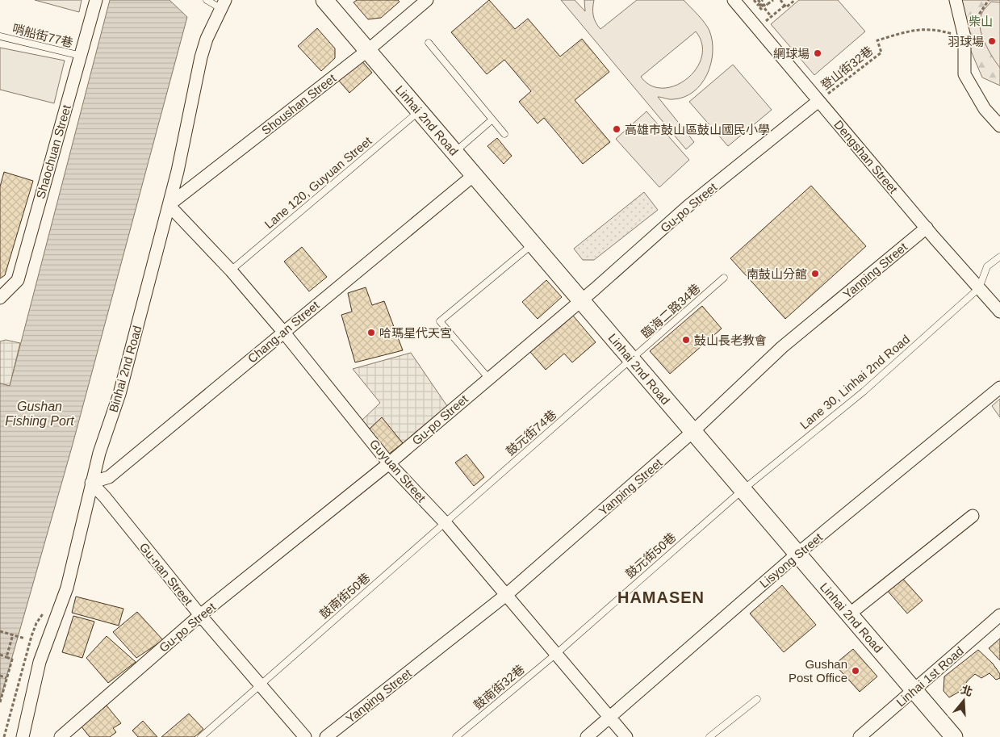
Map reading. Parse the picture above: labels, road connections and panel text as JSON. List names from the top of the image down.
{
  "streets": {
    "street": [
      "Shoushan Street",
      "Linhai 2nd Road",
      "Shaochuan Street",
      "Dengshan Street",
      "Gu-po Street",
      "Yanping Street",
      "Chang-an Street",
      "Binhai 2nd Road",
      "Guyuan Street",
      "Lisyong Street",
      "Gu-nan Street",
      "Linhai 1st Road"
    ],
    "lane": [
      "哨船街77巷",
      "Lane 120, Guyuan Street",
      "臨海二路34巷",
      "Lane 30, Linhai 2nd Road",
      "鼓元街74巷",
      "鼓元街50巷",
      "鼓南街50巷",
      "鼓南街32巷"
    ],
    "path": ["登山街32巷"]
  },
  "crossings": [
    ["哨船街77巷", "Shaochuan Street"],
    ["登山街32巷", "Dengshan Street"],
    ["登山街32巷", "Gu-po Street"],
    ["Shoushan Street", "Linhai 2nd Road"],
    ["Shoushan Street", "Binhai 2nd Road"],
    ["Shoushan Street", "Guyuan Street"],
    ["Linhai 2nd Road", "Lane 120, Guyuan Street"],
    ["Linhai 2nd Road", "Gu-po Street"],
    ["Linhai 2nd Road", "Yanping Street"],
    ["Linhai 2nd Road", "臨海二路34巷"],
    ["Linhai 2nd Road", "Chang-an Street"],
    ["Linhai 2nd Road", "Lane 30, Linhai 2nd Road"],
    ["Linhai 2nd Road", "鼓元街74巷"],
    ["Linhai 2nd Road", "鼓元街50巷"],
    ["Linhai 2nd Road", "Lisyong Street"],
    ["Linhai 2nd Road", "Linhai 1st Road"],
    ["Dengshan Street", "Gu-po Street"],
    ["Dengshan Street", "Yanping Street"],
    ["Dengshan Street", "Lane 30, Linhai 2nd Road"],
    ["Lane 120, Guyuan Street", "Guyuan Street"],
    ["Gu-po Street", "Guyuan Street"],
    ["Gu-po Street", "Gu-nan Street"],
    ["Yanping Street", "Guyuan Street"],
    ["臨海二路34巷", "鼓元街74巷"],
    ["Chang-an Street", "Binhai 2nd Road"],
    ["Chang-an Street", "Guyuan Street"],
    ["Chang-an Street", "Gu-nan Street"],
    ["Binhai 2nd Road", "Guyuan Street"],
    ["Binhai 2nd Road", "Gu-nan Street"],
    ["Lane 30, Linhai 2nd Road", "鼓元街50巷"],
    ["鼓元街74巷", "Guyuan Street"],
    ["鼓元街74巷", "鼓南街50巷"],
    ["Guyuan Street", "鼓元街50巷"],
    ["Guyuan Street", "Lisyong Street"],
    ["Guyuan Street", "鼓南街50巷"],
    ["Guyuan Street", "鼓南街32巷"],
    ["鼓元街50巷", "鼓南街32巷"],
    ["Gu-nan Street", "鼓南街50巷"]
  ],
  "districts": ["HAMASEN"],
  "water": ["Gushan Fishing Port"],
  "parks": ["柴山"],
  "places": [
    "羽球場",
    "網球場",
    "高雄市鼓山區鼓山國民小學",
    "南鼓山分館",
    "哈瑪星代天宮",
    "鼓山長老教會",
    "Gushan Post Office"
  ],
  "north": "top"
}
